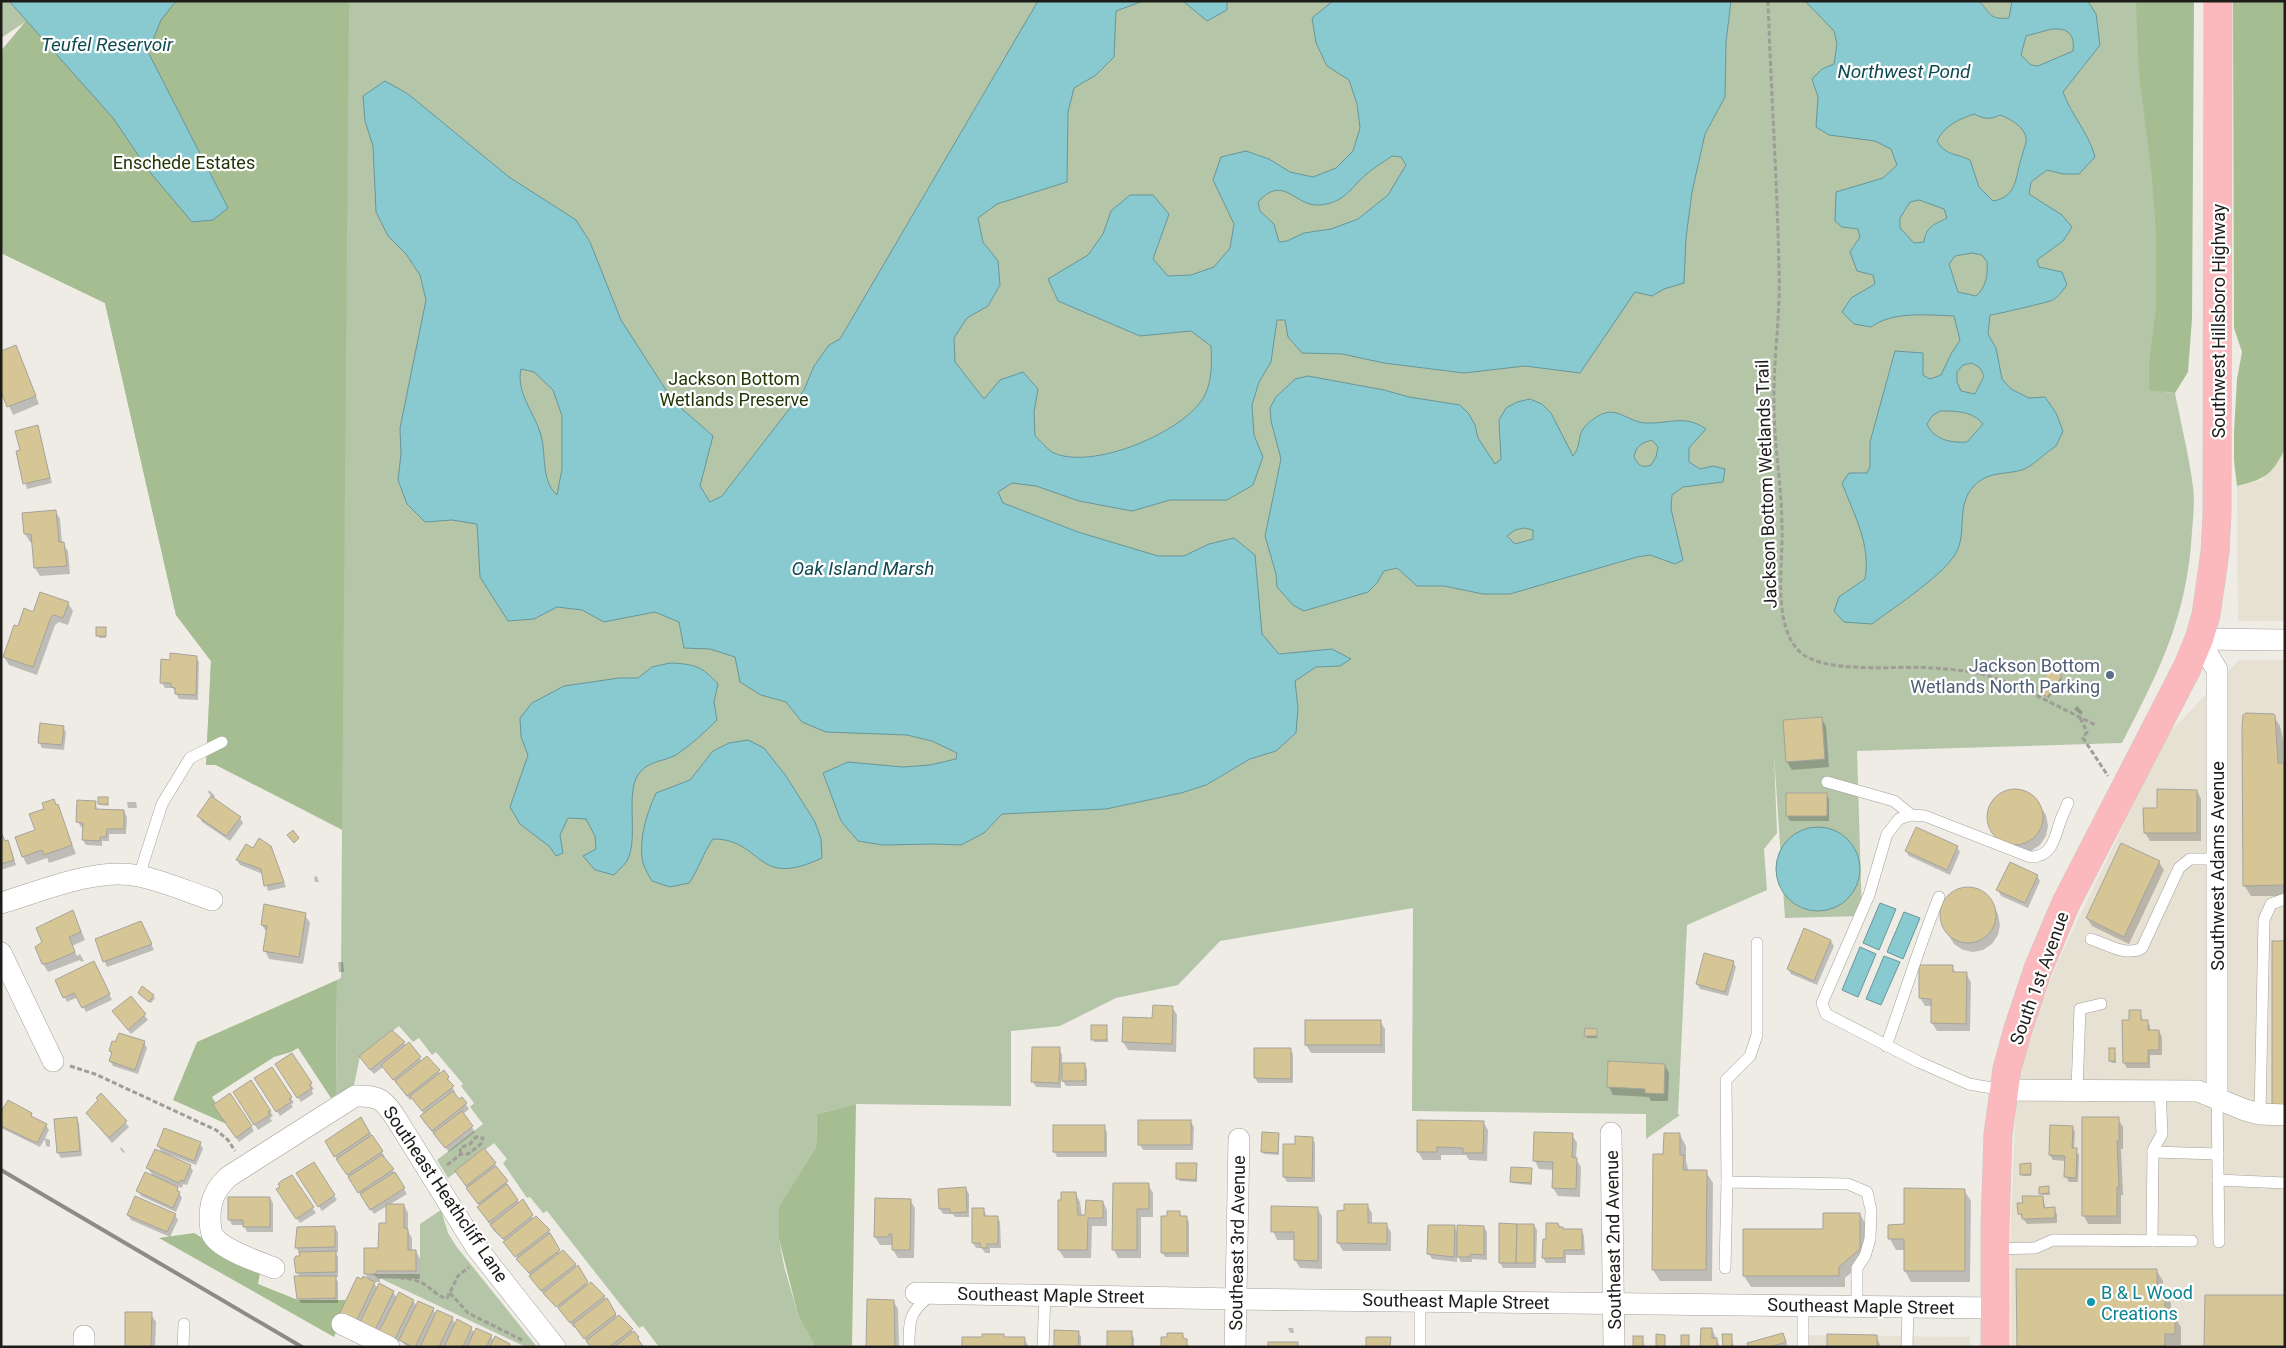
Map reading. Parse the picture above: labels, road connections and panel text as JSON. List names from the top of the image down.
{
  "streets": {
    "main road": ["Southwest Hillsboro Highway", "South 1st Avenue"],
    "street": [
      "Southwest Adams Avenue",
      "Southeast Heathcliff Lane",
      "Southeast 2nd Avenue",
      "Southeast 3rd Avenue",
      "Southeast Maple Street"
    ],
    "path": ["Jackson Bottom Wetlands Trail"]
  },
  "crossings": [
    ["Southwest Hillsboro Highway", "Southwest Adams Avenue"],
    ["Southwest Hillsboro Highway", "South 1st Avenue"],
    ["Southwest Adams Avenue", "South 1st Avenue"],
    ["South 1st Avenue", "Southeast Maple Street"],
    ["Southeast 2nd Avenue", "Southeast Maple Street"],
    ["Southeast 3rd Avenue", "Southeast Maple Street"]
  ],
  "water": ["Teufel Reservoir", "Northwest Pond", "Oak Island Marsh"],
  "parks": ["Enschede Estates", "Jackson Bottom Wetlands Preserve"],
  "places": ["Jackson Bottom Wetlands North Parking", "B & L Wood Creations"]
}
